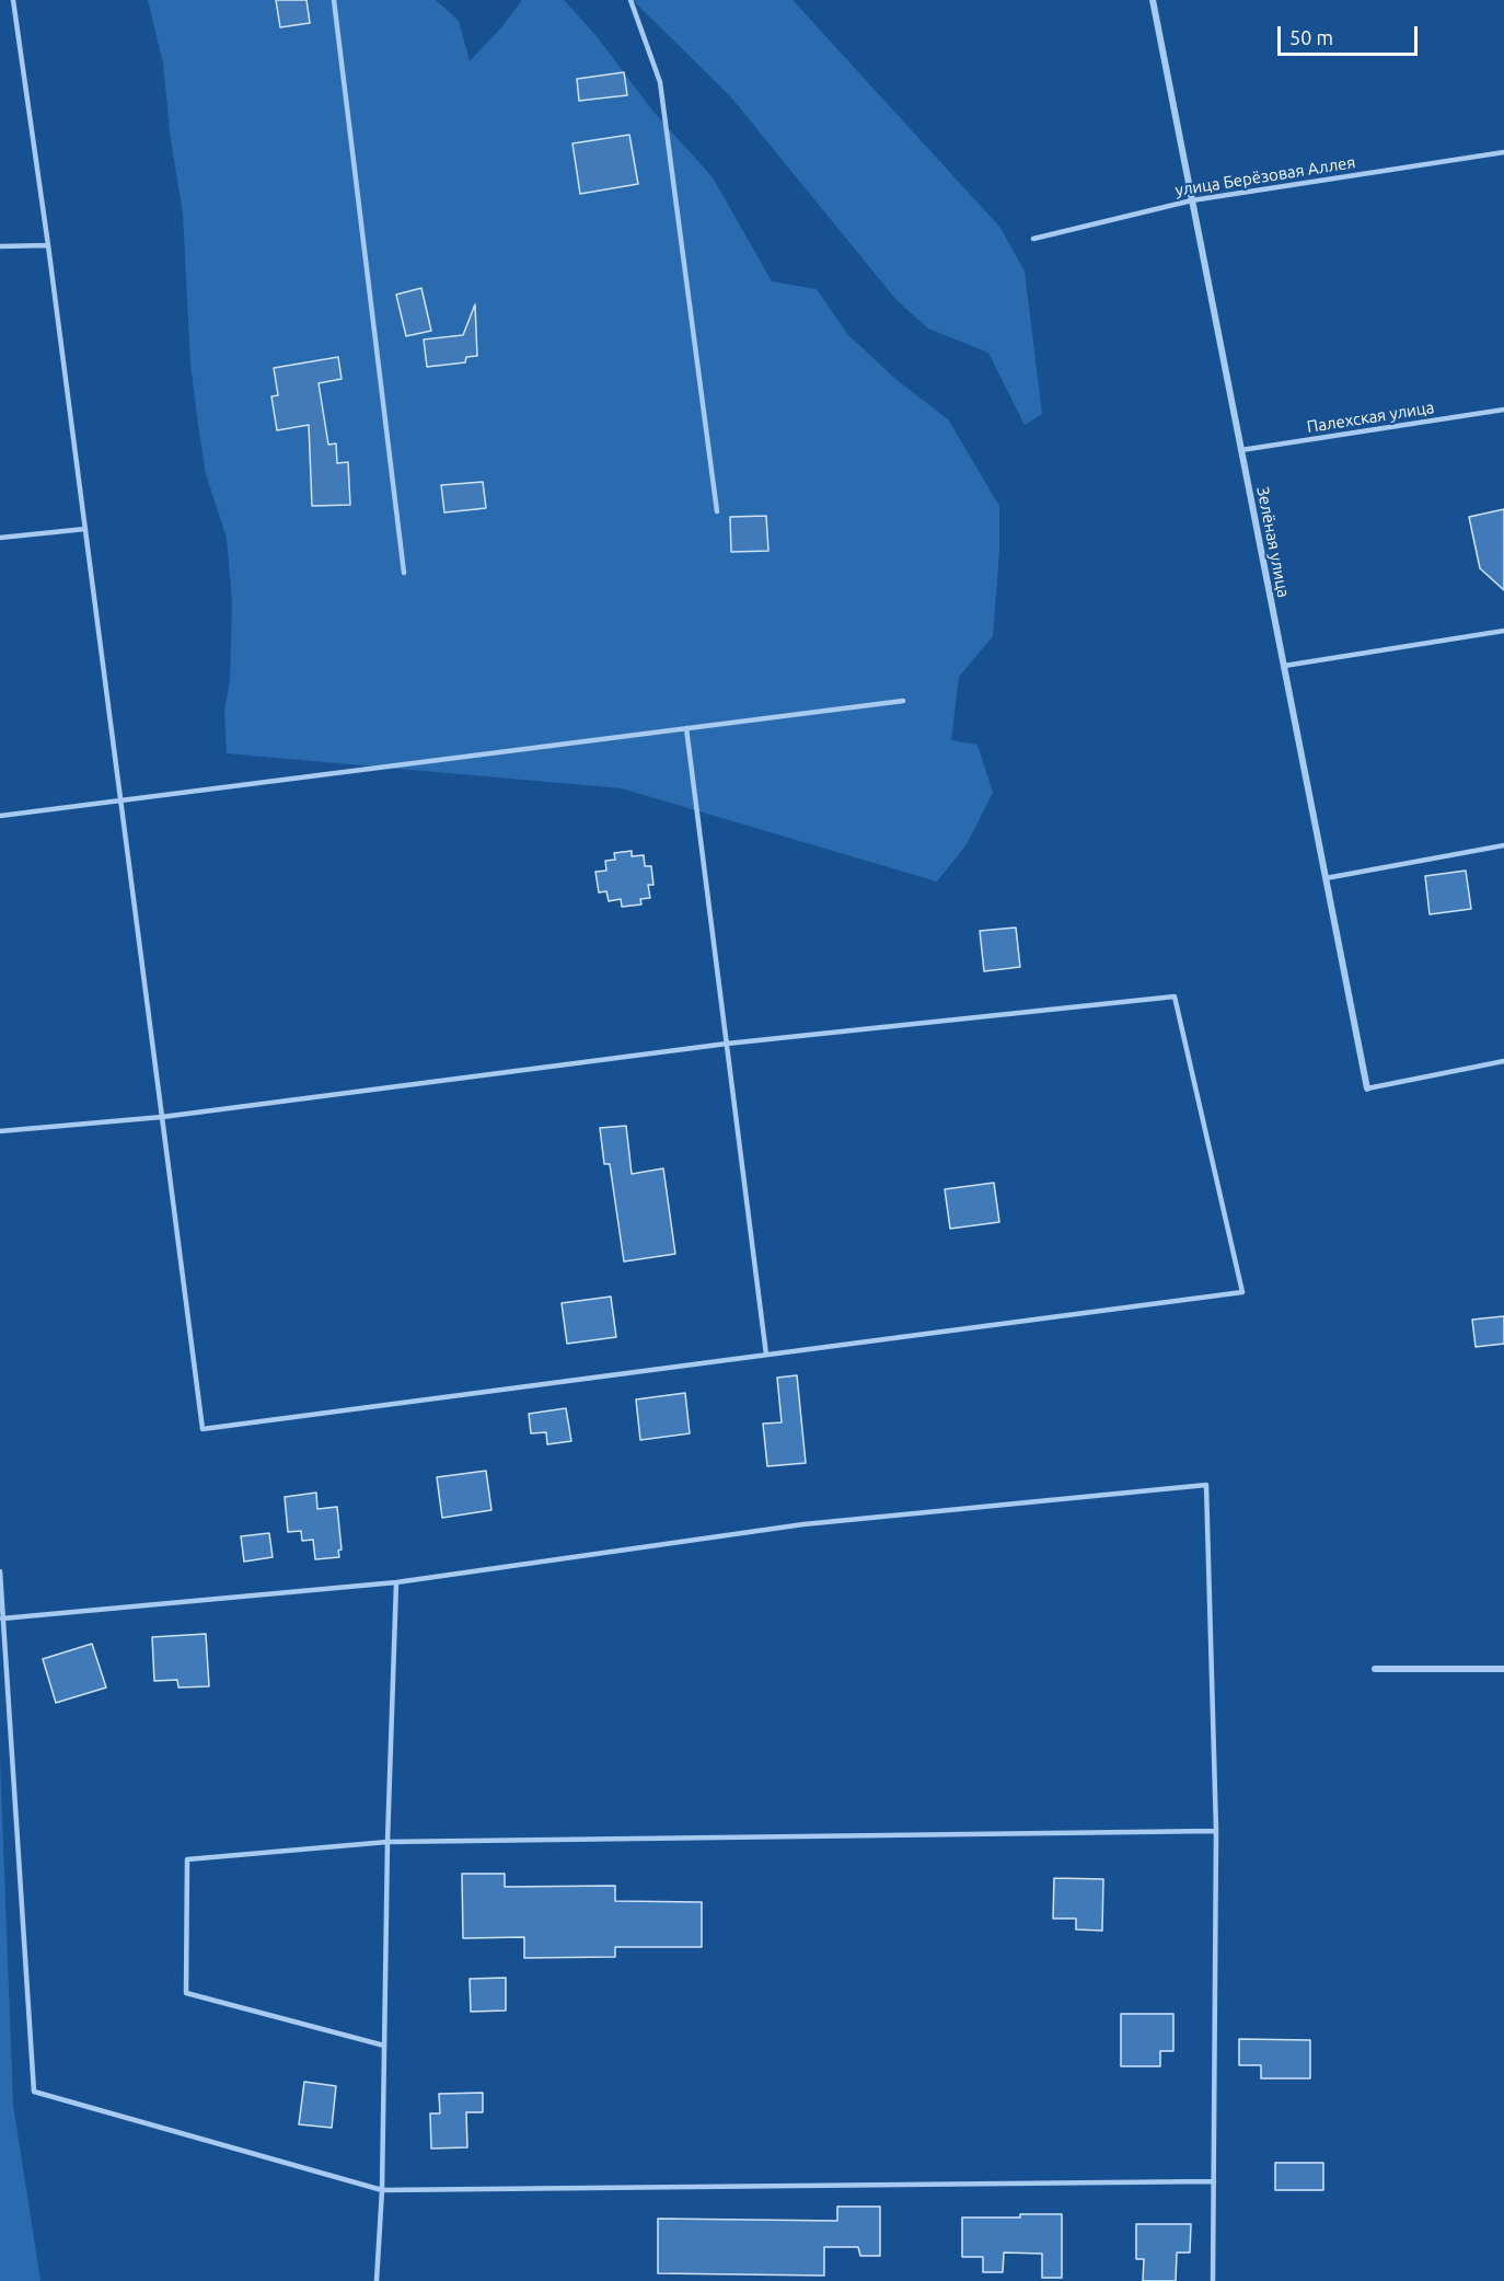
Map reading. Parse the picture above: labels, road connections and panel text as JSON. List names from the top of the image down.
{
  "streets": {
    "street": ["Зелёная улица"],
    "lane": ["улица Берёзовая Аллея", "Палехская улица"]
  },
  "crossings": [
    ["улица Берёзовая Аллея", "Зелёная улица"],
    ["Палехская улица", "Зелёная улица"]
  ],
  "scale_bar": "50 m"
}
